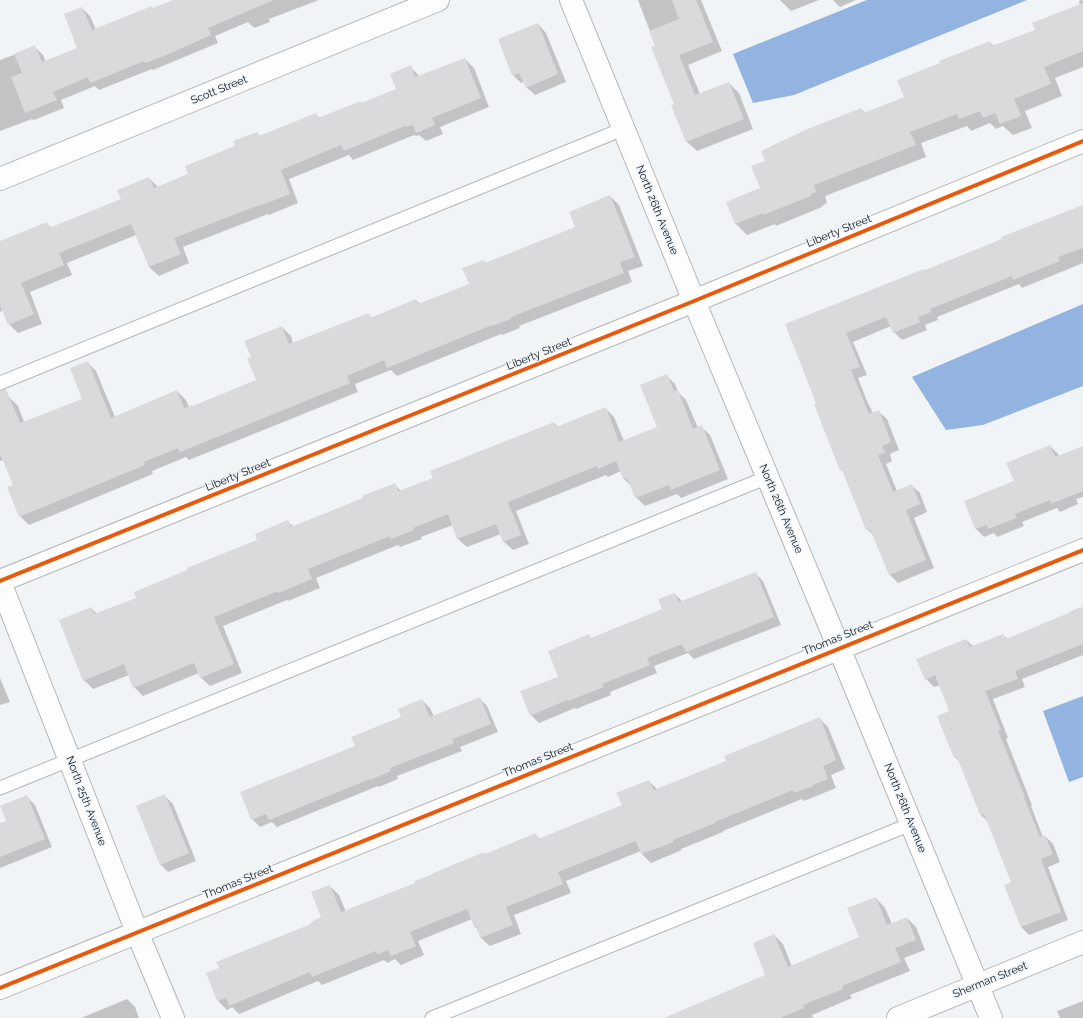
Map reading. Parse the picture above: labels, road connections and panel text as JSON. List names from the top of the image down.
{
  "streets": {
    "street": [
      "Scott Street",
      "North 26th Avenue",
      "Liberty Street",
      "Thomas Street",
      "North 25th Avenue",
      "Sherman Street"
    ]
  },
  "crossings": [
    ["North 26th Avenue", "Liberty Street"],
    ["North 26th Avenue", "Thomas Street"],
    ["North 26th Avenue", "Sherman Street"],
    ["Liberty Street", "North 25th Avenue"],
    ["Thomas Street", "North 25th Avenue"]
  ]
}
